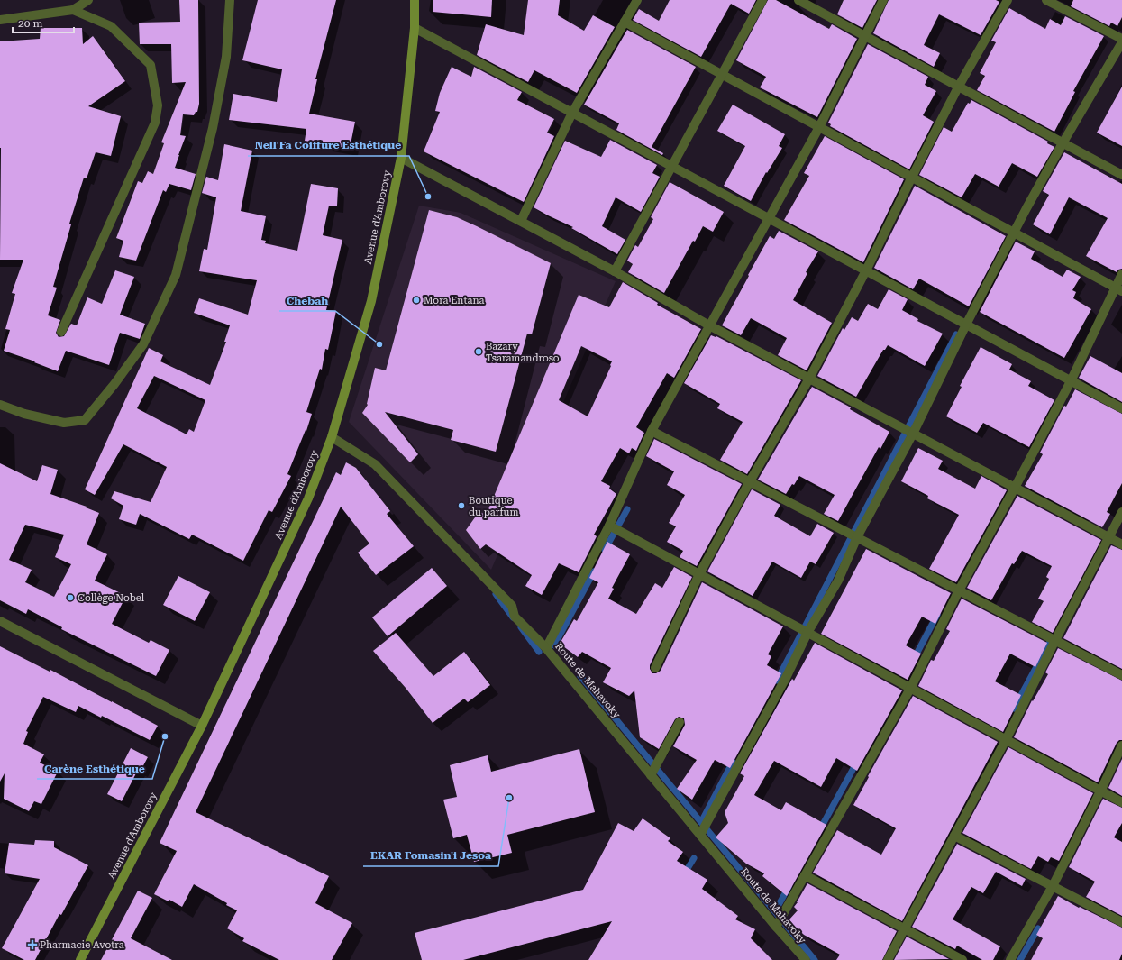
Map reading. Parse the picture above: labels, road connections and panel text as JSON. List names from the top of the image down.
{
  "streets": {
    "main road": ["Avenue d'Amborovy"],
    "street": ["Route de Mahavoky"]
  },
  "crossings": [
    ["Avenue d'Amborovy", "Route de Mahavoky"]
  ],
  "places": {
    "other": [
      "Nell'Fa Coiffure Esthétique",
      "Mora Entana",
      "Chebah",
      "Bazary Tsaramandroso",
      "Boutique du parfum",
      "Collège Nobel",
      "Carène Esthétique",
      "EKAR Fomasin'i Jesoa"
    ],
    "health": ["Pharmacie Avotra"]
  },
  "scale_bar": "20 m"
}
